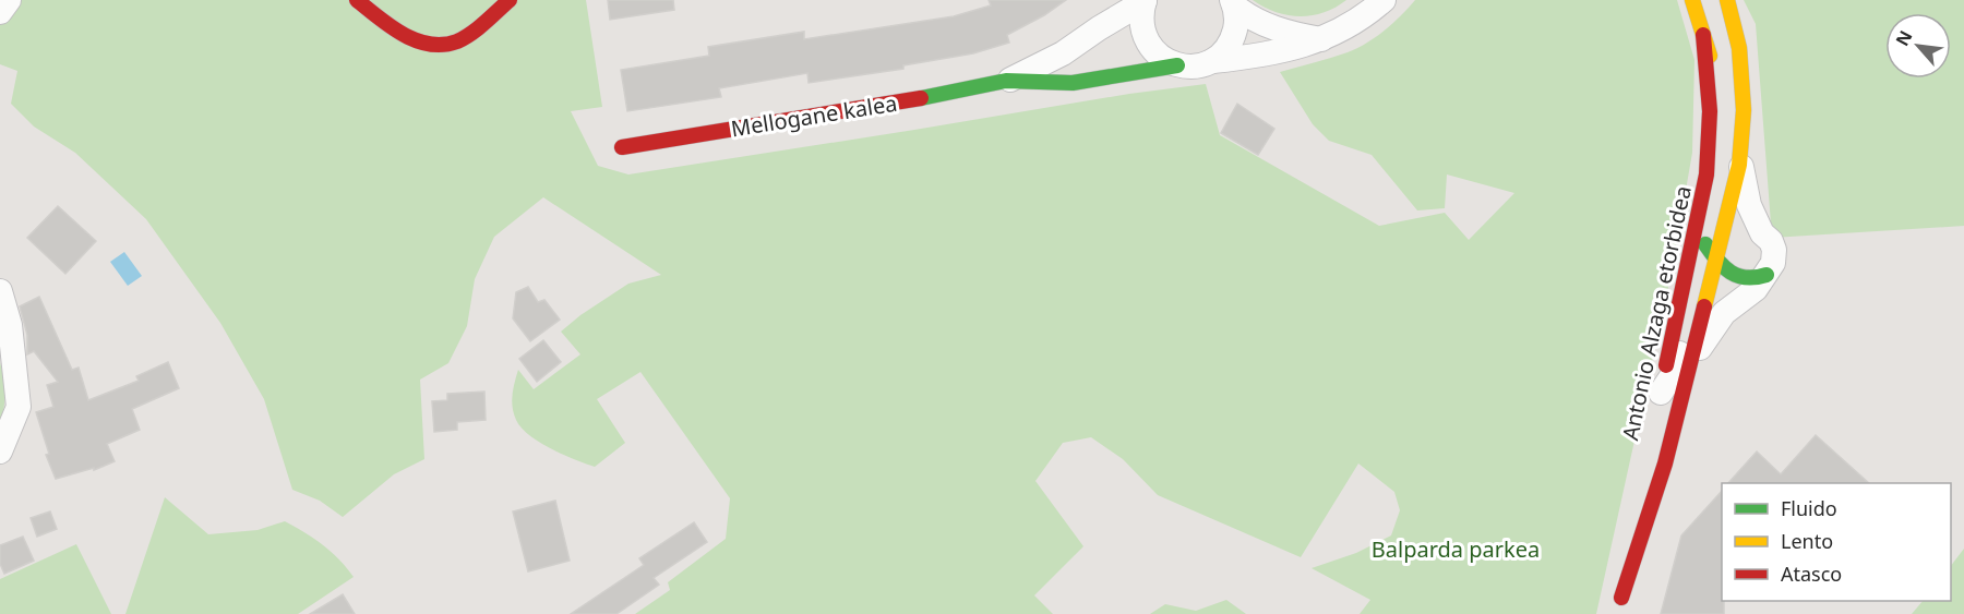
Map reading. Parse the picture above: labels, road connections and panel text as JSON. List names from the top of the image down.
{
  "streets": {
    "street": ["Mellogane kalea", "Antonio Alzaga etorbidea"]
  },
  "parks": ["Balparda parkea"],
  "legend": ["Fluido", "Lento", "Atasco"],
  "north": "top left"
}
